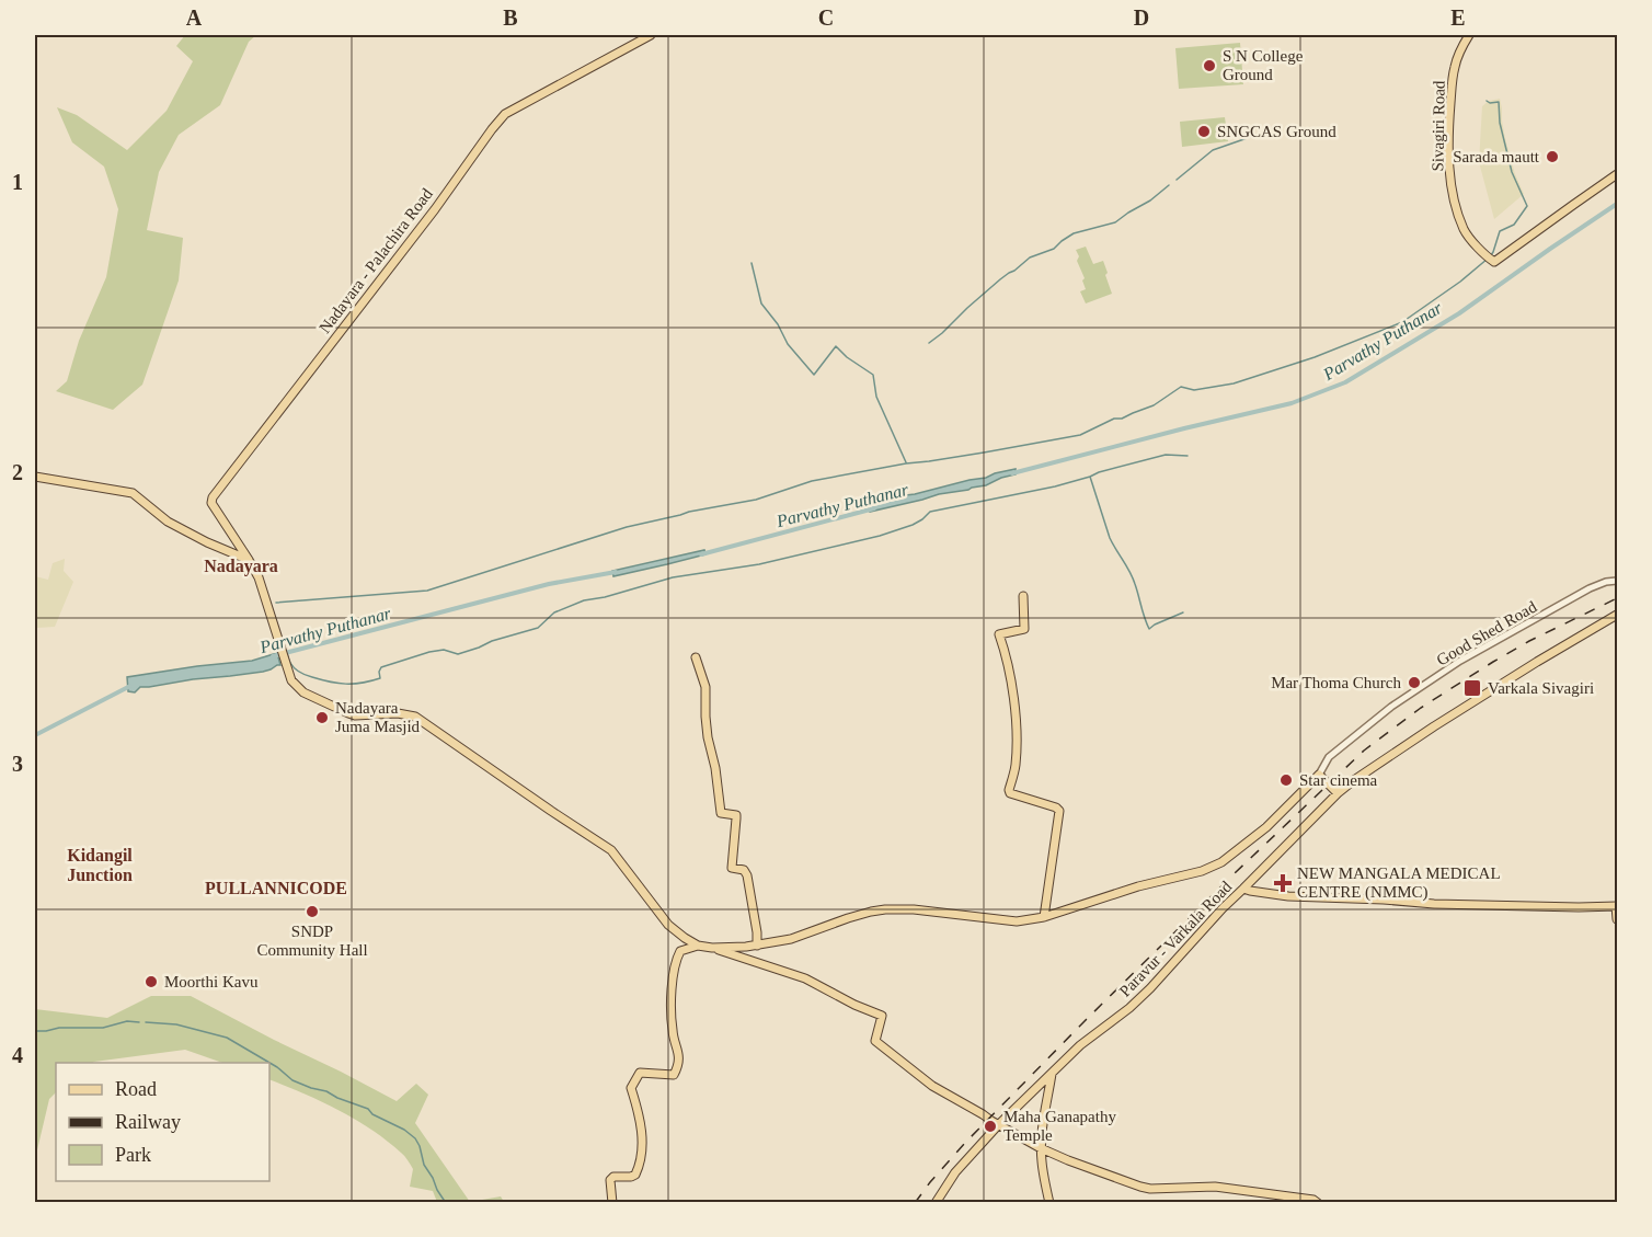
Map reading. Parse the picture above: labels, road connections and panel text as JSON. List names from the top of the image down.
{
  "streets": {
    "main road": ["Sivagiri Road", "Nadayara - Palachira Road", "Paravur - Varkala Road"],
    "street": ["Good Shed Road"]
  },
  "districts": ["Nadayara", "Kidangil Junction", "PULLANNICODE"],
  "water": ["Parvathy Puthanar"],
  "places": {
    "other": [
      "S N College Ground",
      "SNGCAS Ground",
      "Sarada mautt",
      "Mar Thoma Church",
      "Nadayara Juma Masjid",
      "Star cinema",
      "SNDP Community Hall",
      "Moorthi Kavu",
      "Maha Ganapathy Temple"
    ],
    "transit": ["Varkala Sivagiri"],
    "health": ["NEW MANGALA MEDICAL CENTRE (NMMC)"]
  },
  "legend": ["Road", "Railway", "Park"],
  "grid": {
    "columns": [
      "A",
      "B",
      "C",
      "D",
      "E"
    ],
    "rows": [
      "1",
      "2",
      "3",
      "4"
    ]
  }
}
